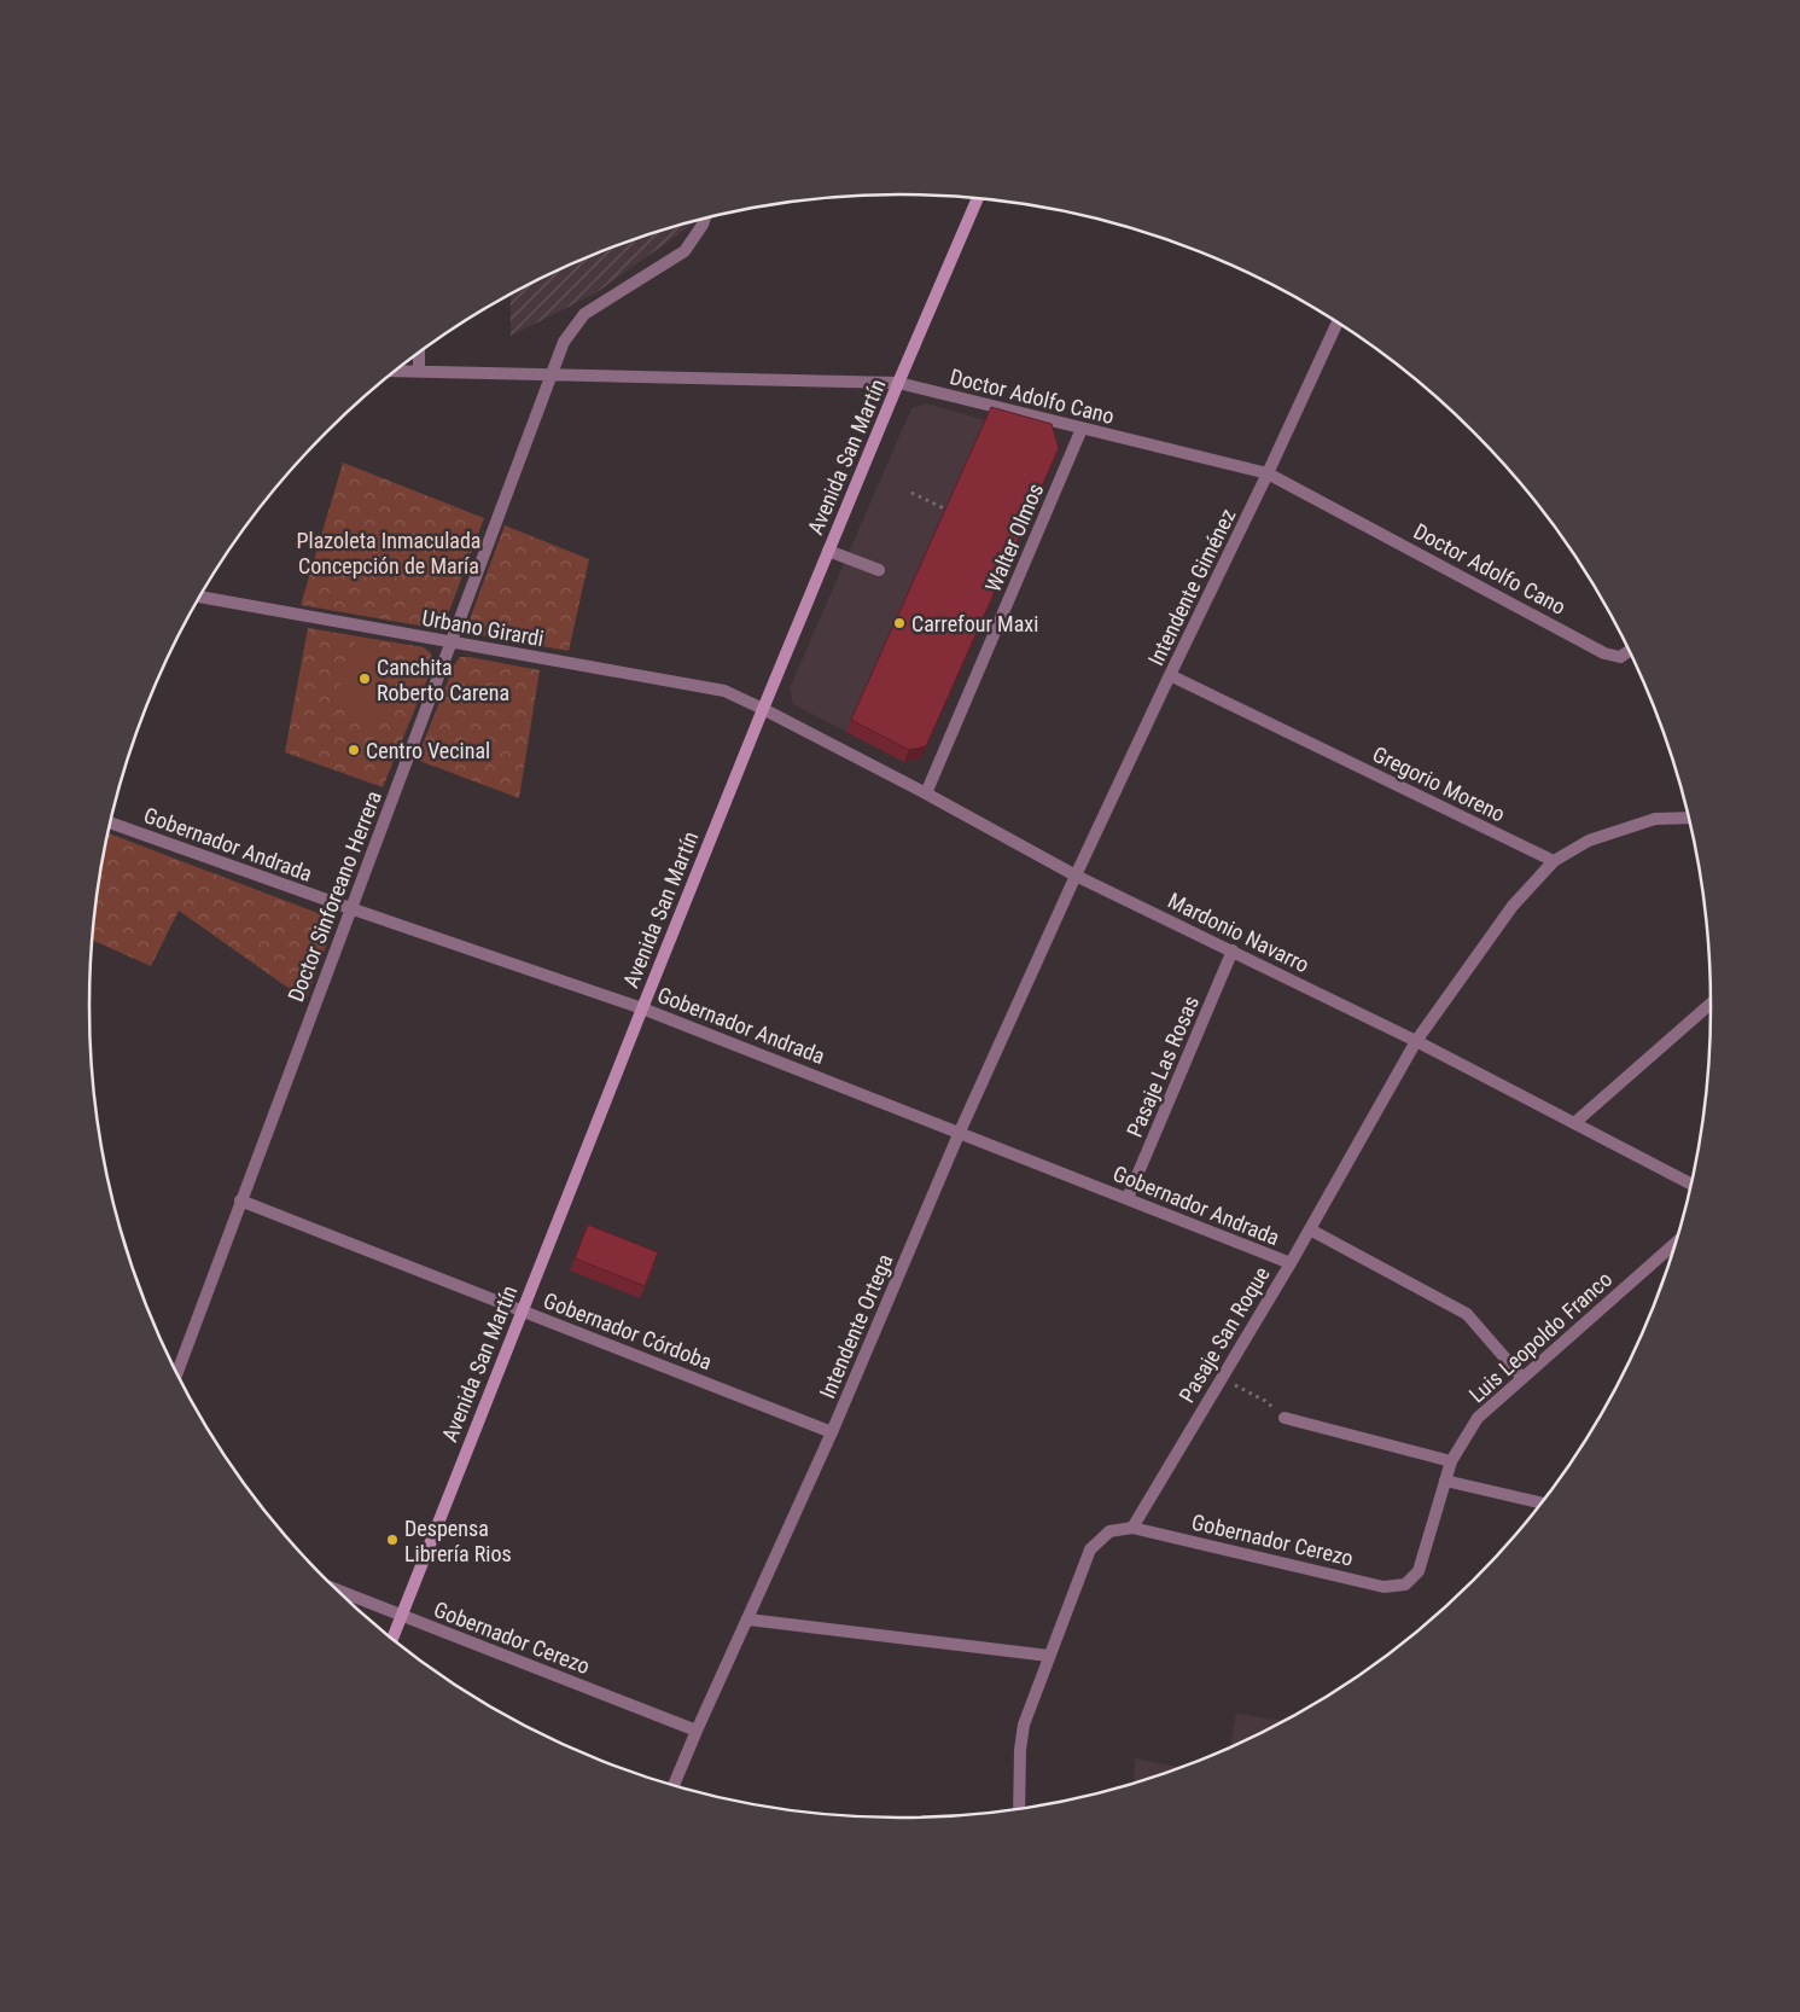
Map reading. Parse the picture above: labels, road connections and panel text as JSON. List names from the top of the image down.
{
  "streets": {
    "main road": ["Avenida San Martín"],
    "street": [
      "Doctor Adolfo Cano",
      "Walter Olmos",
      "Intendente Giménez",
      "Urbano Girardi",
      "Gregorio Moreno",
      "Gobernador Andrada",
      "Doctor Sinforeano Herrera",
      "Mardonio Navarro",
      "Pasaje Las Rosas",
      "Intendente Ortega",
      "Gobernador Córdoba",
      "Pasaje San Roque",
      "Luis Leopoldo Franco",
      "Gobernador Cerezo"
    ]
  },
  "crossings": [
    ["Doctor Adolfo Cano", "Avenida San Martín"],
    ["Doctor Adolfo Cano", "Walter Olmos"],
    ["Doctor Adolfo Cano", "Intendente Giménez"],
    ["Doctor Adolfo Cano", "Doctor Sinforeano Herrera"],
    ["Avenida San Martín", "Urbano Girardi"],
    ["Avenida San Martín", "Gobernador Andrada"],
    ["Avenida San Martín", "Mardonio Navarro"],
    ["Avenida San Martín", "Gobernador Córdoba"],
    ["Avenida San Martín", "Gobernador Cerezo"],
    ["Walter Olmos", "Mardonio Navarro"],
    ["Intendente Giménez", "Gregorio Moreno"],
    ["Intendente Giménez", "Mardonio Navarro"],
    ["Intendente Giménez", "Intendente Ortega"],
    ["Urbano Girardi", "Doctor Sinforeano Herrera"],
    ["Urbano Girardi", "Mardonio Navarro"],
    ["Gregorio Moreno", "Pasaje San Roque"],
    ["Gobernador Andrada", "Doctor Sinforeano Herrera"],
    ["Gobernador Andrada", "Pasaje Las Rosas"],
    ["Gobernador Andrada", "Intendente Ortega"],
    ["Gobernador Andrada", "Pasaje San Roque"],
    ["Doctor Sinforeano Herrera", "Gobernador Córdoba"],
    ["Mardonio Navarro", "Pasaje Las Rosas"],
    ["Mardonio Navarro", "Intendente Ortega"],
    ["Mardonio Navarro", "Pasaje San Roque"],
    ["Intendente Ortega", "Gobernador Córdoba"],
    ["Intendente Ortega", "Gobernador Cerezo"],
    ["Pasaje San Roque", "Gobernador Cerezo"],
    ["Luis Leopoldo Franco", "Gobernador Cerezo"]
  ],
  "parks": ["Plazoleta Inmaculada Concepción de María"],
  "places": [
    "Carrefour Maxi",
    "Canchita Roberto Carena",
    "Centro Vecinal",
    "Despensa Librería Rios"
  ]
}
